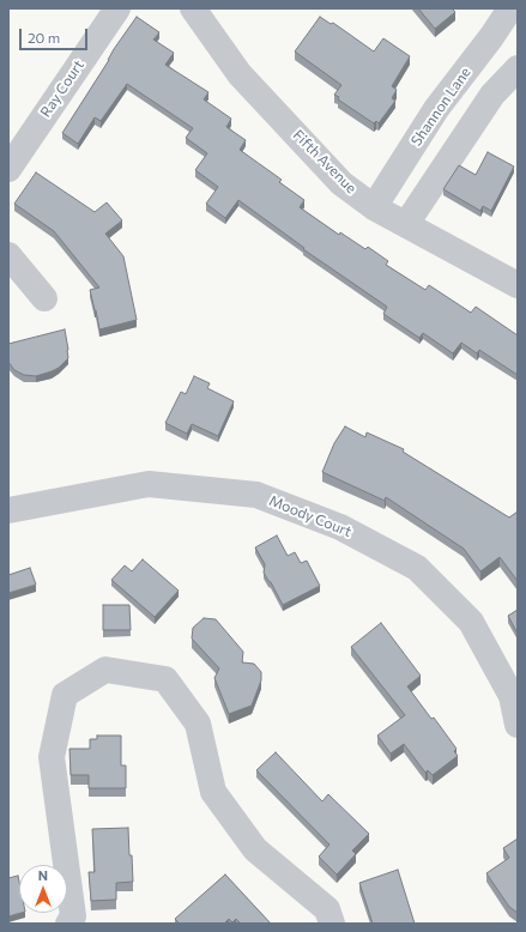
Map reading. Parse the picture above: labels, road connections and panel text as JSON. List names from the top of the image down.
{
  "streets": {
    "street": [
      "Ray Court",
      "Shannon Lane",
      "Fifth Avenue",
      "Moody Court"
    ]
  },
  "crossings": [
    ["Shannon Lane", "Fifth Avenue"]
  ],
  "scale_bar": "20 m",
  "north": "top"
}
